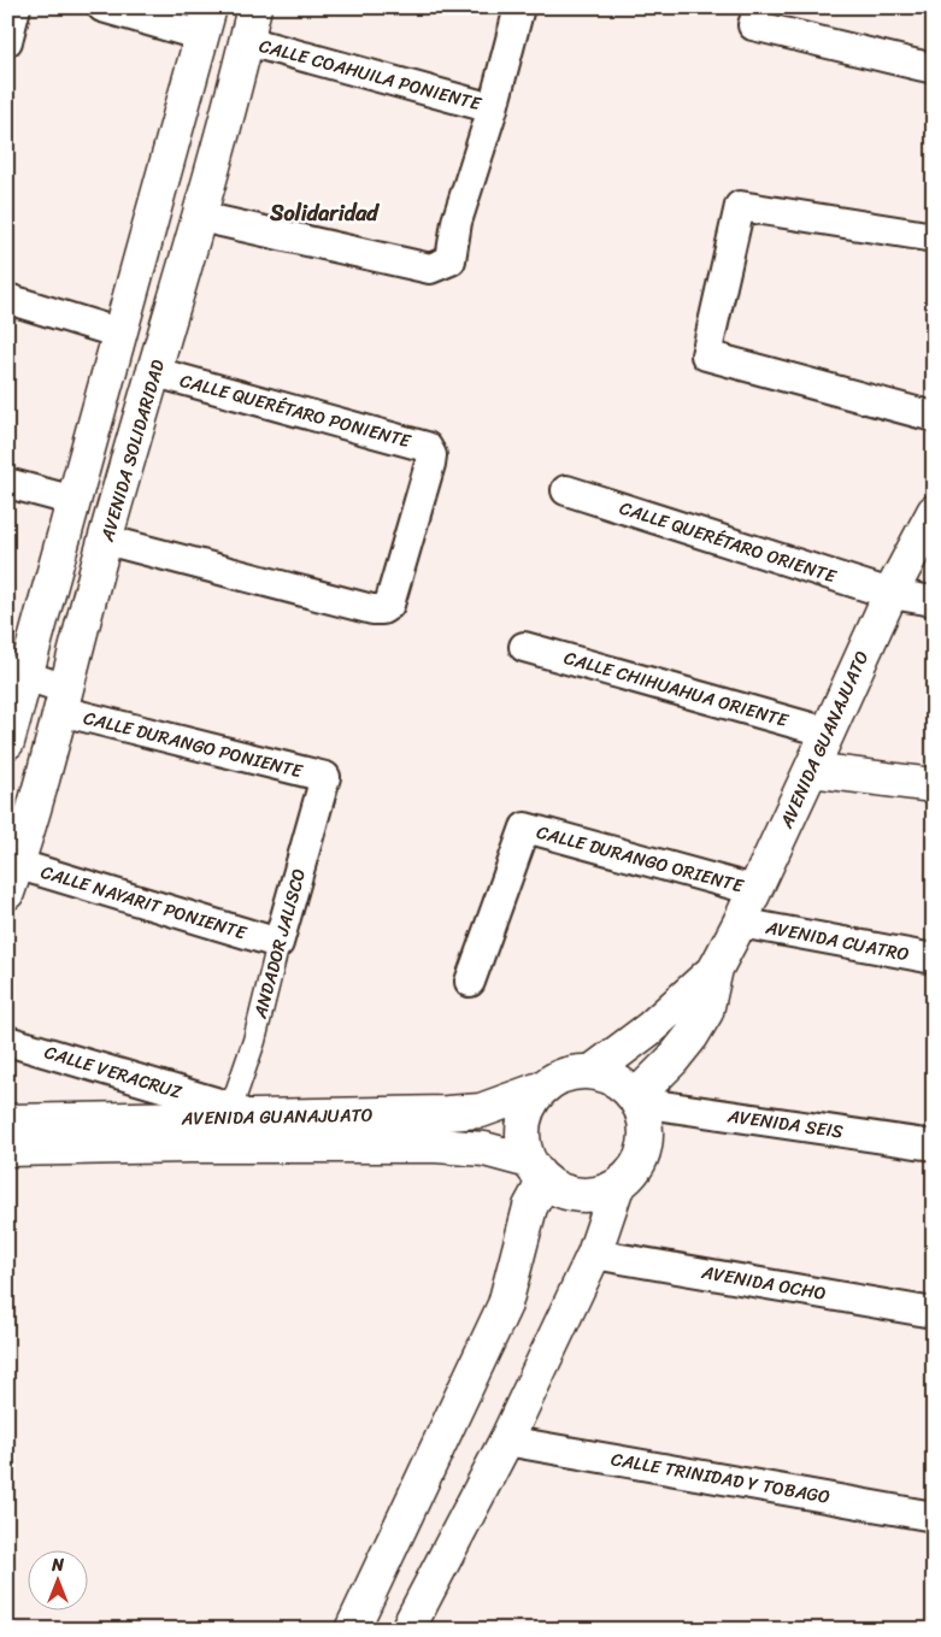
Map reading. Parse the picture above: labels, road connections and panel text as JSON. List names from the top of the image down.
{
  "streets": {
    "street": [
      "CALLE COAHUILA PONIENTE",
      "CALLE QUERÉTARO PONIENTE",
      "AVENIDA SOLIDARIDAD",
      "CALLE QUERÉTARO ORIENTE",
      "CALLE CHIHUAHUA ORIENTE",
      "AVENIDA GUANAJUATO",
      "CALLE DURANGO PONIENTE",
      "CALLE DURANGO ORIENTE",
      "CALLE NAYARIT PONIENTE",
      "AVENIDA CUATRO",
      "ANDADOR JALISCO",
      "CALLE VERACRUZ",
      "AVENIDA SEIS",
      "AVENIDA OCHO",
      "CALLE TRINIDAD Y TOBAGO"
    ]
  },
  "crossings": [
    ["CALLE COAHUILA PONIENTE", "AVENIDA SOLIDARIDAD"],
    ["CALLE QUERÉTARO PONIENTE", "AVENIDA SOLIDARIDAD"],
    ["AVENIDA SOLIDARIDAD", "CALLE DURANGO PONIENTE"],
    ["AVENIDA SOLIDARIDAD", "CALLE NAYARIT PONIENTE"],
    ["CALLE QUERÉTARO ORIENTE", "AVENIDA GUANAJUATO"],
    ["CALLE CHIHUAHUA ORIENTE", "AVENIDA GUANAJUATO"],
    ["AVENIDA GUANAJUATO", "CALLE DURANGO ORIENTE"],
    ["AVENIDA GUANAJUATO", "AVENIDA CUATRO"],
    ["AVENIDA GUANAJUATO", "ANDADOR JALISCO"],
    ["AVENIDA GUANAJUATO", "CALLE VERACRUZ"],
    ["AVENIDA GUANAJUATO", "AVENIDA SEIS"],
    ["CALLE DURANGO PONIENTE", "ANDADOR JALISCO"],
    ["CALLE NAYARIT PONIENTE", "ANDADOR JALISCO"],
    ["ANDADOR JALISCO", "CALLE VERACRUZ"]
  ],
  "districts": ["Solidaridad"],
  "north": "top"
}
